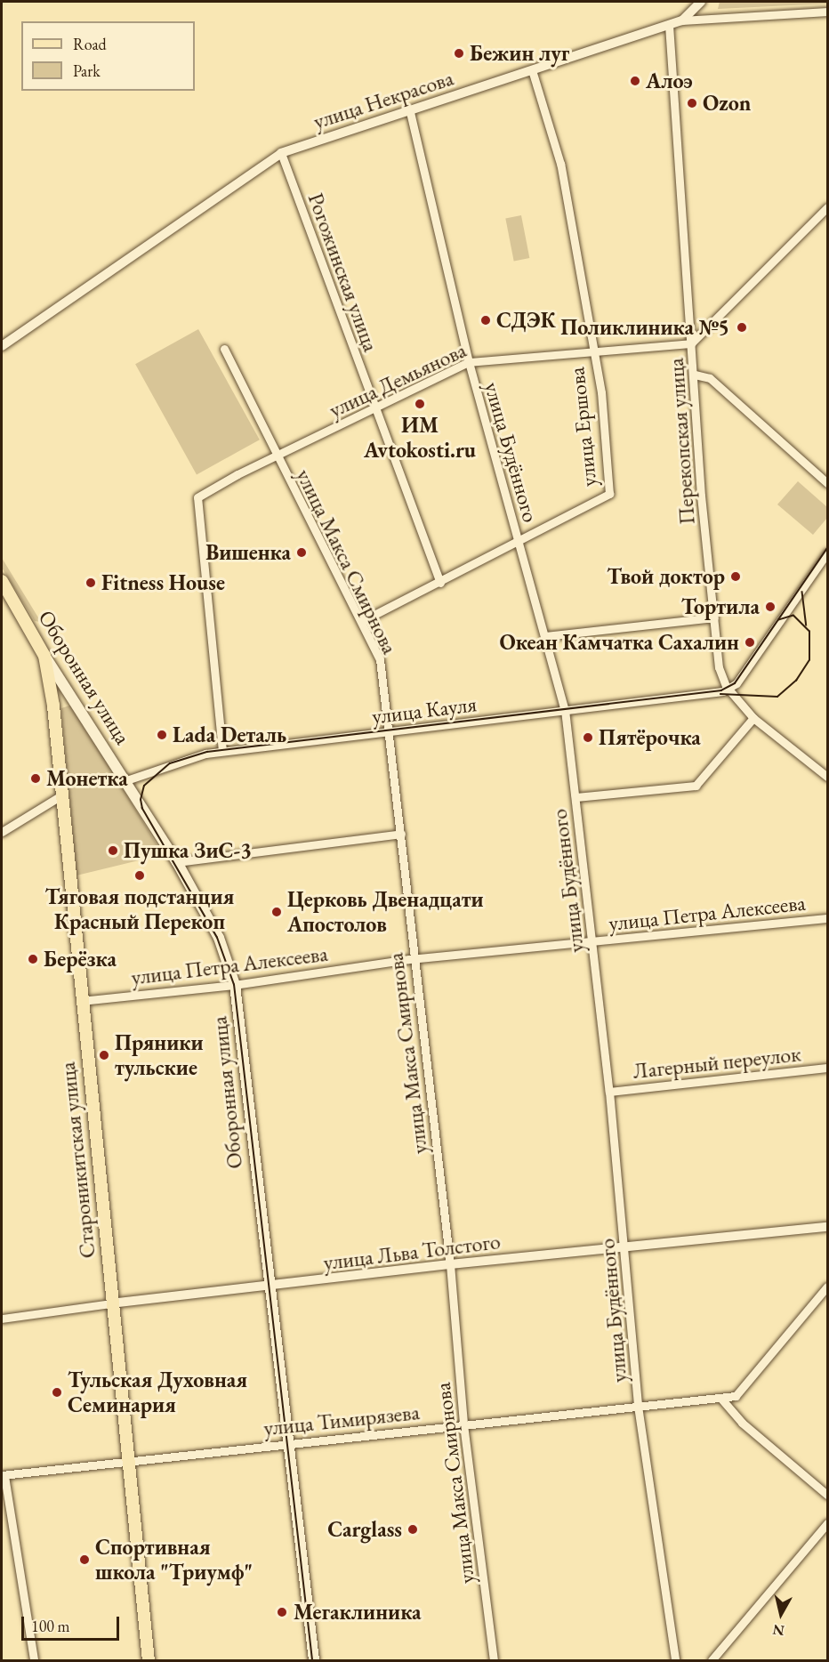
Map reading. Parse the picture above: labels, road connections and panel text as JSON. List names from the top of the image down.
{
  "streets": {
    "main road": ["Оборонная улица", "Староникитская улица"],
    "street": [
      "улица Некрасова",
      "Рогожинская улица",
      "улица Демьянова",
      "улица Ершова",
      "Перекопская улица",
      "улица Будённого",
      "улица Макса Смирнова",
      "улица Кауля",
      "улица Петра Алексеева",
      "Лагерный переулок",
      "улица Льва Толстого",
      "улица Тимирязева"
    ]
  },
  "crossings": [
    ["улица Некрасова", "Рогожинская улица"],
    ["улица Некрасова", "улица Ершова"],
    ["улица Некрасова", "Перекопская улица"],
    ["улица Некрасова", "улица Будённого"],
    ["Рогожинская улица", "улица Демьянова"],
    ["улица Демьянова", "улица Ершова"],
    ["улица Демьянова", "Перекопская улица"],
    ["улица Демьянова", "улица Будённого"],
    ["улица Демьянова", "улица Макса Смирнова"],
    ["улица Демьянова", "улица Кауля"],
    ["улица Ершова", "улица Будённого"],
    ["Перекопская улица", "улица Кауля"],
    ["улица Будённого", "улица Кауля"],
    ["улица Будённого", "улица Петра Алексеева"],
    ["улица Будённого", "Лагерный переулок"],
    ["улица Будённого", "улица Льва Толстого"],
    ["улица Будённого", "улица Тимирязева"],
    ["улица Макса Смирнова", "улица Кауля"],
    ["улица Макса Смирнова", "улица Петра Алексеева"],
    ["улица Макса Смирнова", "улица Льва Толстого"],
    ["улица Макса Смирнова", "улица Тимирязева"],
    ["Оборонная улица", "улица Кауля"],
    ["Оборонная улица", "улица Петра Алексеева"],
    ["Оборонная улица", "Староникитская улица"],
    ["Оборонная улица", "улица Льва Толстого"],
    ["Оборонная улица", "улица Тимирязева"],
    ["улица Петра Алексеева", "Староникитская улица"],
    ["Староникитская улица", "улица Льва Толстого"],
    ["Староникитская улица", "улица Тимирязева"]
  ],
  "places": [
    "Бежин луг",
    "Алоэ",
    "Ozon",
    "СДЭК",
    "Поликлиника №5",
    "ИМ Avtokosti.ru",
    "Вишенка",
    "Твой доктор",
    "Fitness House",
    "Тортила",
    "Океан Камчатка Сахалин",
    "Lada Dеталь",
    "Пятёрочка",
    "Монетка",
    "Пушка ЗиС-3",
    "Тяговая подстанция Красный Перекоп",
    "Церковь Двенадцати Апостолов",
    "Берёзка",
    "Пряники тульские",
    "Тульская Духовная Семинария",
    "Carglass",
    "Спортивная школа \"Триумф\"",
    "Мегаклиника"
  ],
  "legend": ["Road", "Park"],
  "scale_bar": "100 m",
  "north": "bottom"
}
